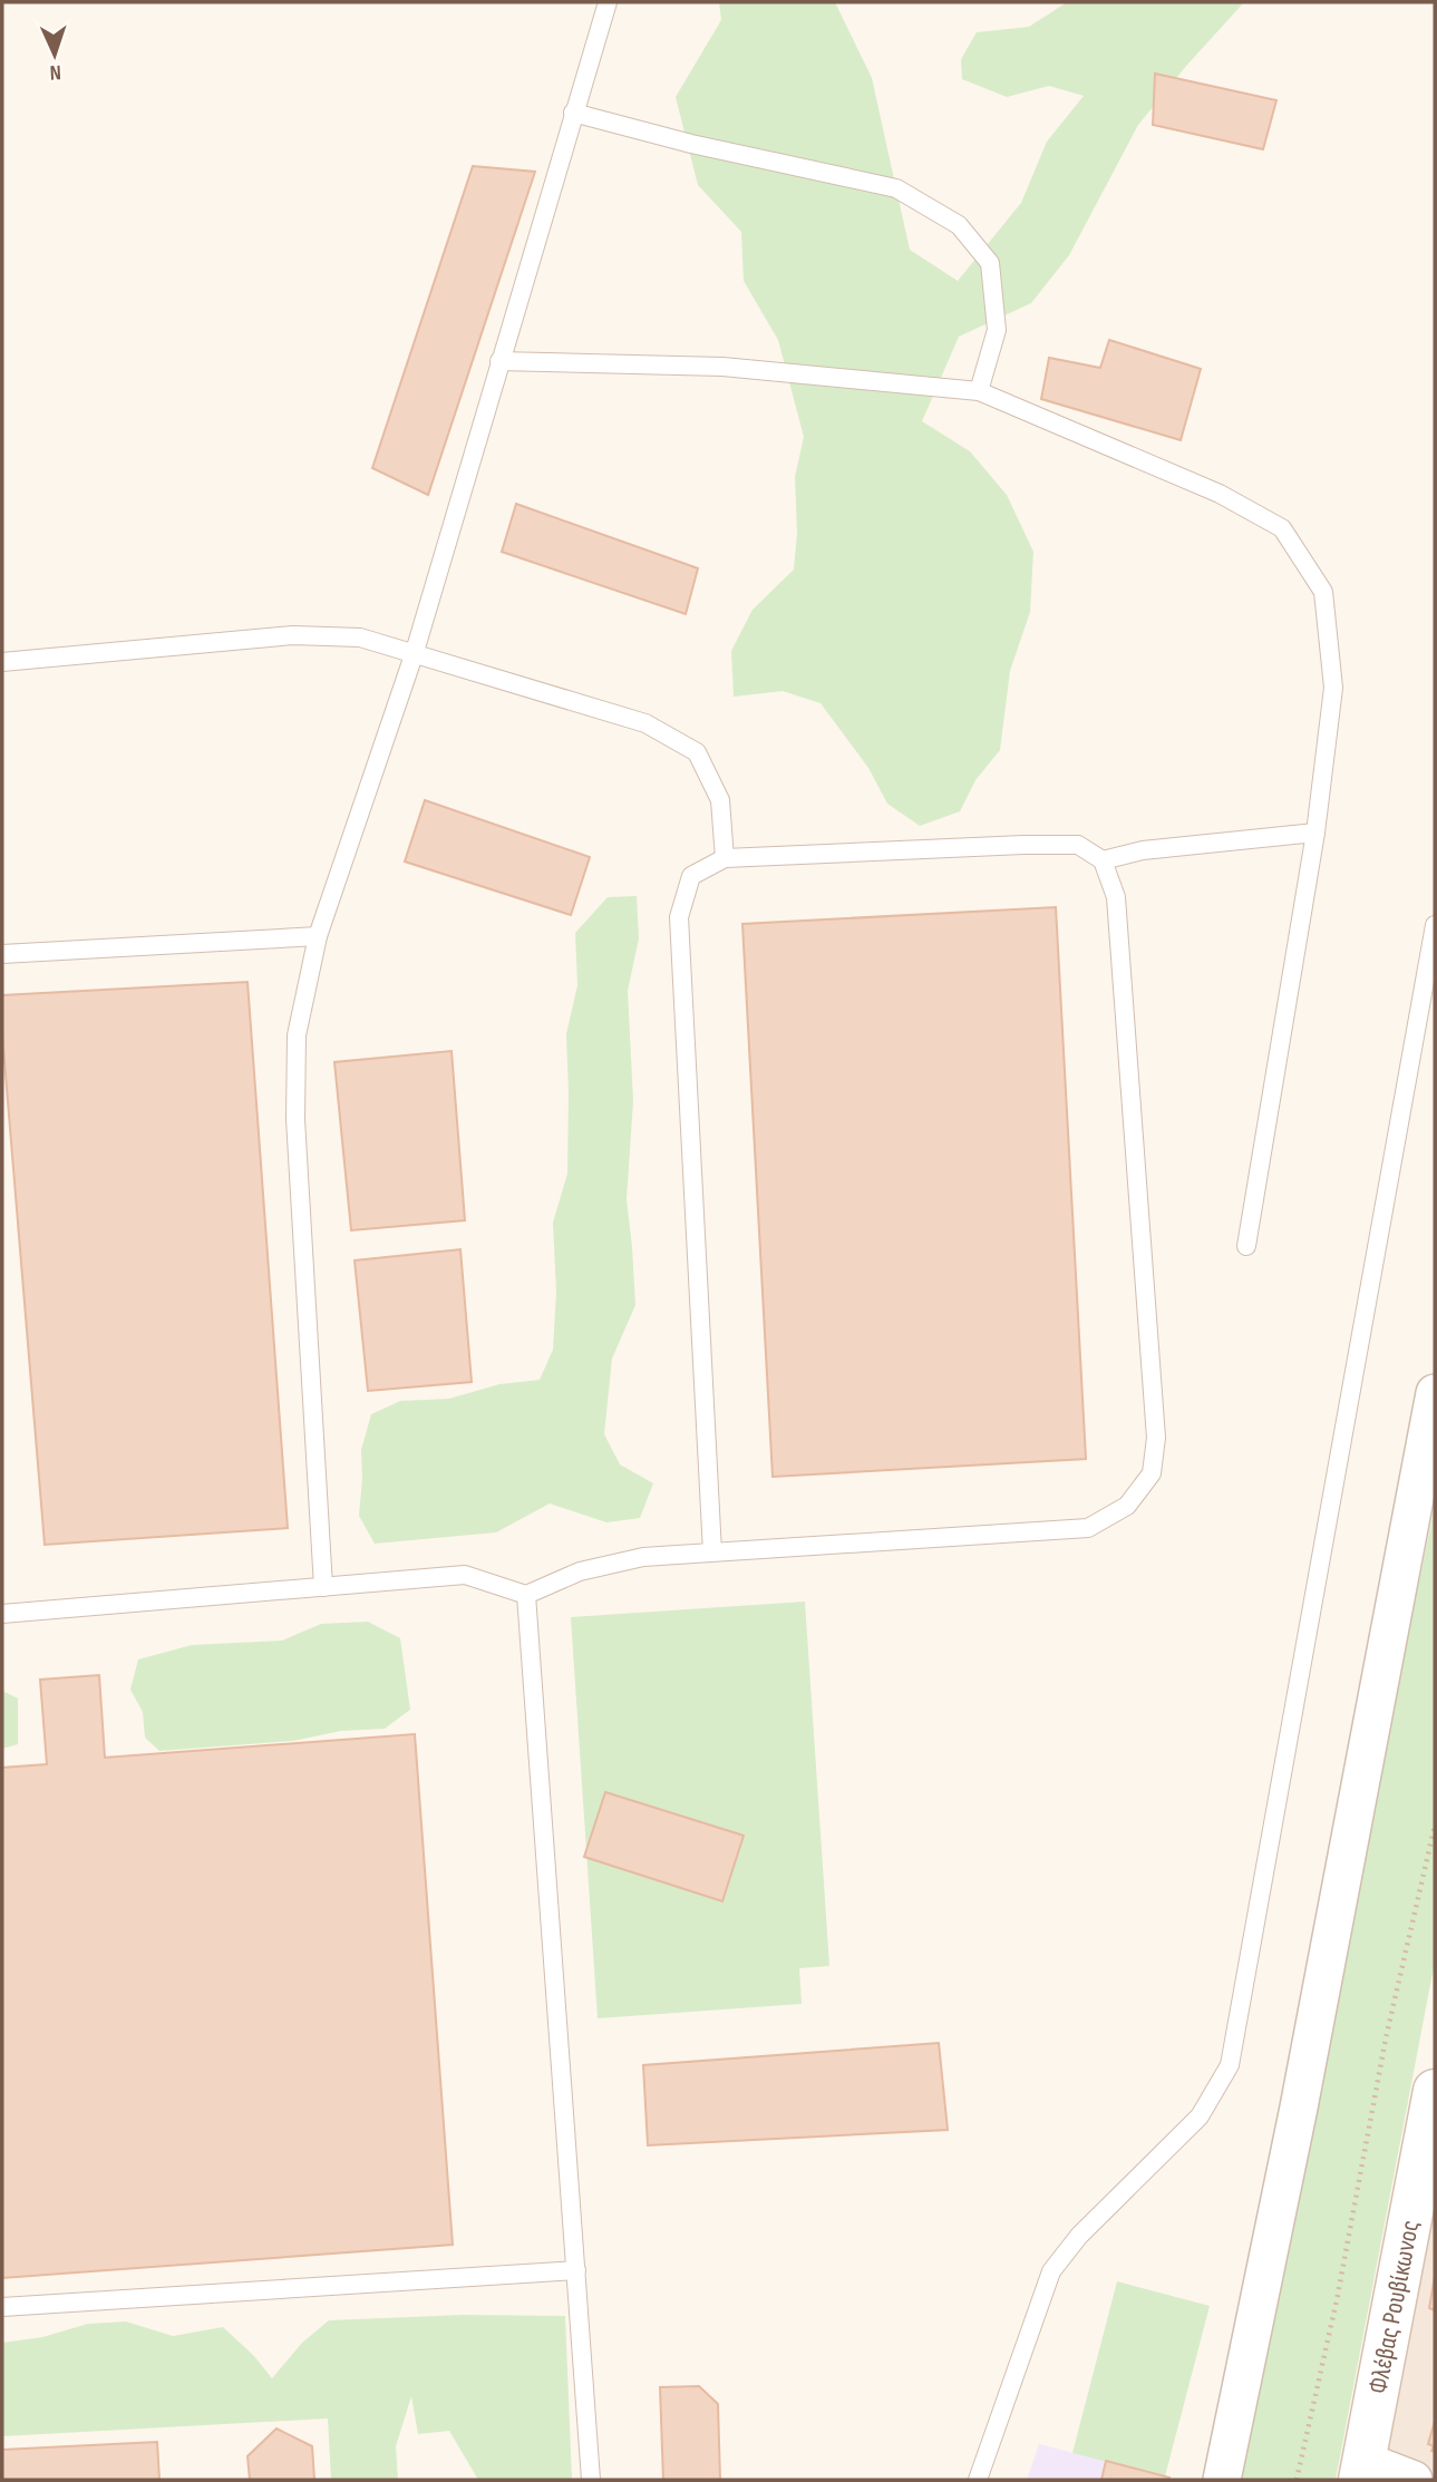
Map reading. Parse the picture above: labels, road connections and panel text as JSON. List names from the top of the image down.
{
  "streets": {
    "street": ["Φλέβας Ρουβίκωνος"]
  },
  "north": "bottom"
}
